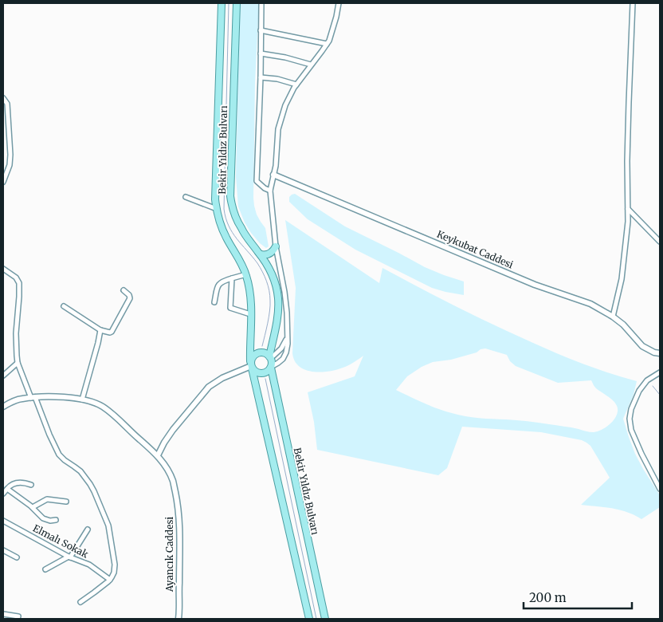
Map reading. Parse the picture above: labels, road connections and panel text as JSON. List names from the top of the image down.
{
  "streets": {
    "main road": ["Bekir Yıldız Bulvarı"],
    "street": ["Keykubat Caddesi", "Elmalı Sokak", "Ayancık Caddesi"]
  },
  "scale_bar": "200 m"
}
